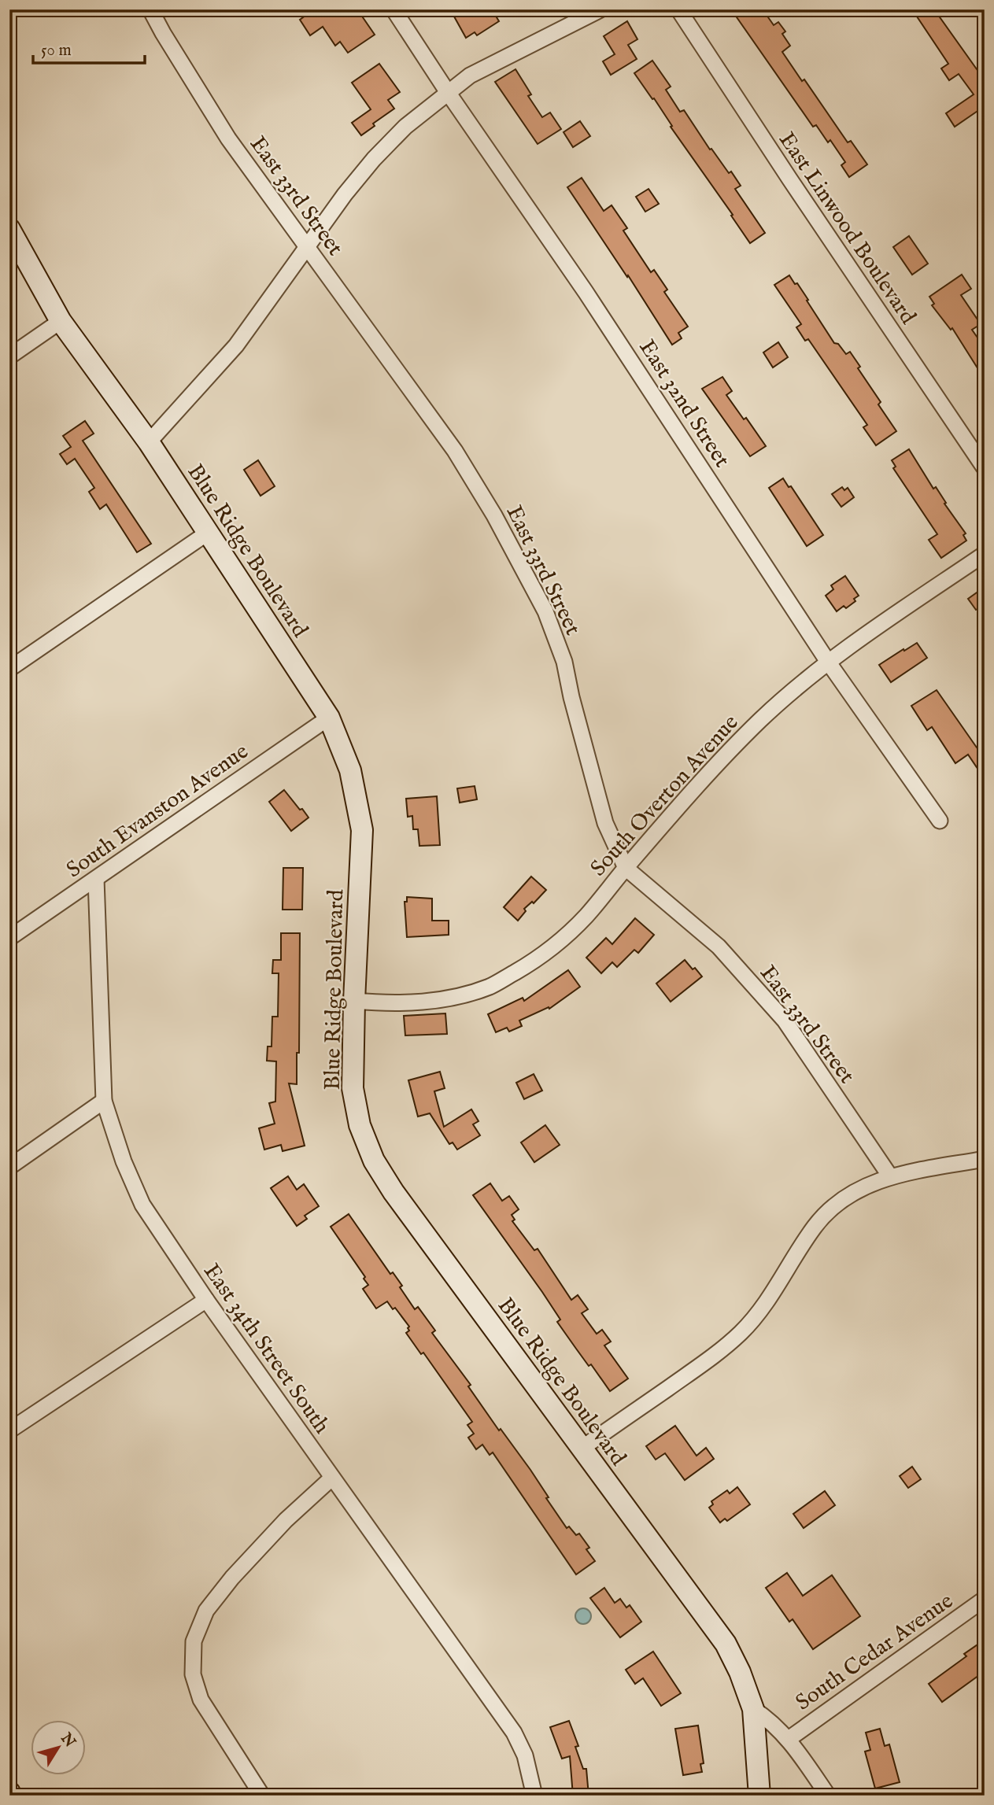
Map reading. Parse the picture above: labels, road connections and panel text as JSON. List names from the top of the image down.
{
  "streets": {
    "street": [
      "East 33rd Street",
      "East Linwood Boulevard",
      "East 32nd Street",
      "Blue Ridge Boulevard",
      "South Overton Avenue",
      "South Evanston Avenue",
      "East 34th Street South",
      "South Cedar Avenue"
    ]
  },
  "crossings": [
    ["East 33rd Street", "South Overton Avenue"],
    ["East 32nd Street", "South Overton Avenue"],
    ["Blue Ridge Boulevard", "South Overton Avenue"],
    ["Blue Ridge Boulevard", "South Evanston Avenue"],
    ["South Evanston Avenue", "East 34th Street South"]
  ],
  "scale_bar": "50 m",
  "north": "top right"
}
